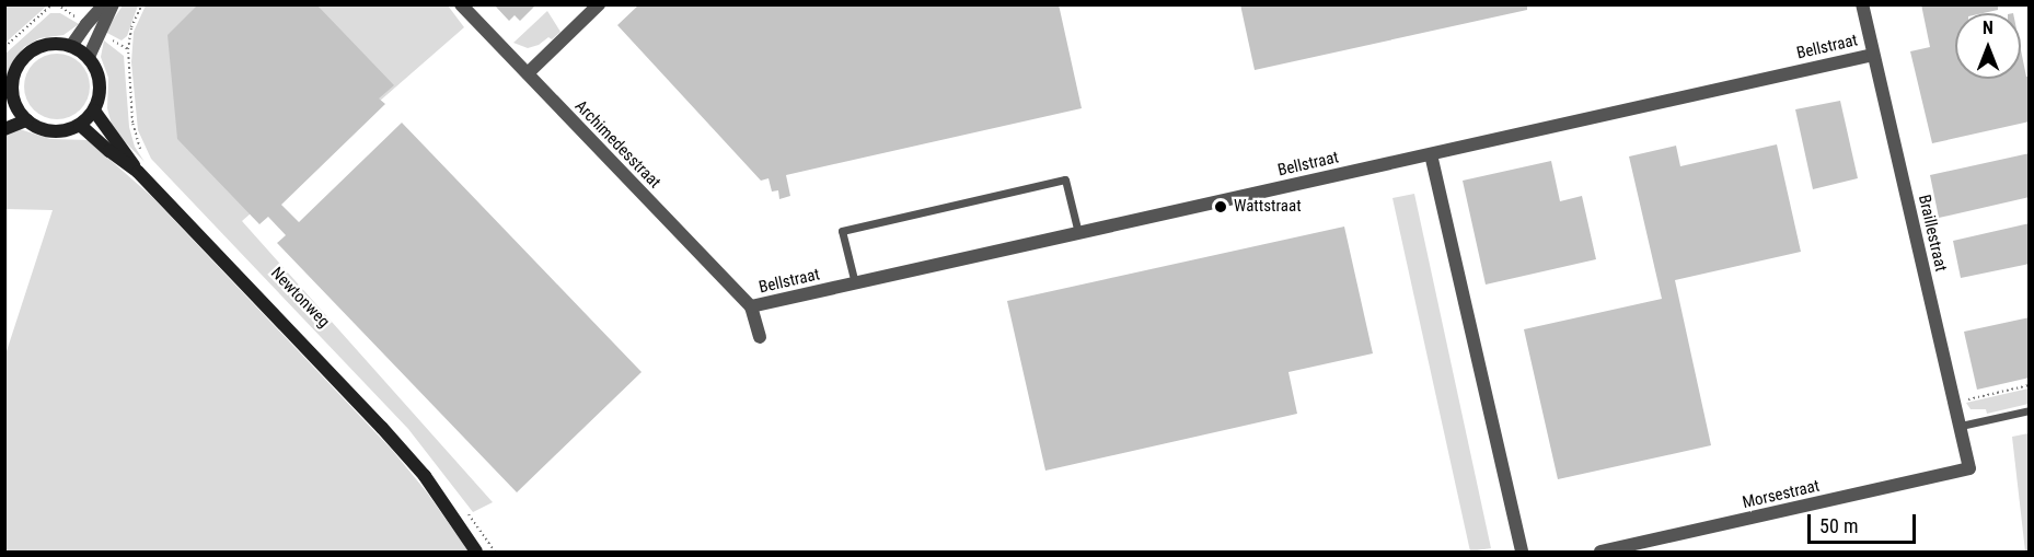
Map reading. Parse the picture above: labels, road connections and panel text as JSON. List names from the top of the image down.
{
  "streets": {
    "main road": ["Newtonweg"],
    "street": [
      "Bellstraat",
      "Archimedesstraat",
      "Braillestraat",
      "Morsestraat"
    ]
  },
  "crossings": [
    ["Bellstraat", "Archimedesstraat"],
    ["Bellstraat", "Braillestraat"],
    ["Braillestraat", "Morsestraat"]
  ],
  "places": ["Wattstraat"],
  "scale_bar": "50 m",
  "north": "top"
}
